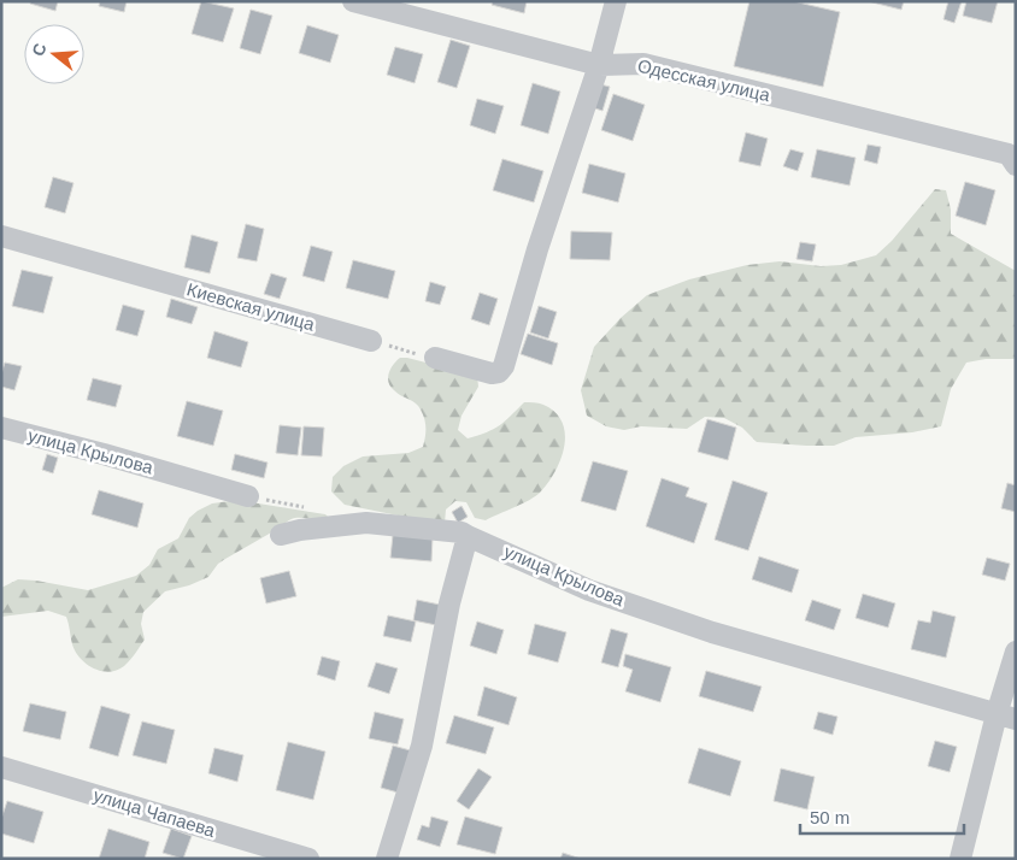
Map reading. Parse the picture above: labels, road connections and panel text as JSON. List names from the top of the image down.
{
  "streets": {
    "street": [
      "Одесская улица",
      "Киевская улица",
      "улица Крылова",
      "улица Чапаева"
    ]
  },
  "scale_bar": "50 m",
  "north": "left"
}
